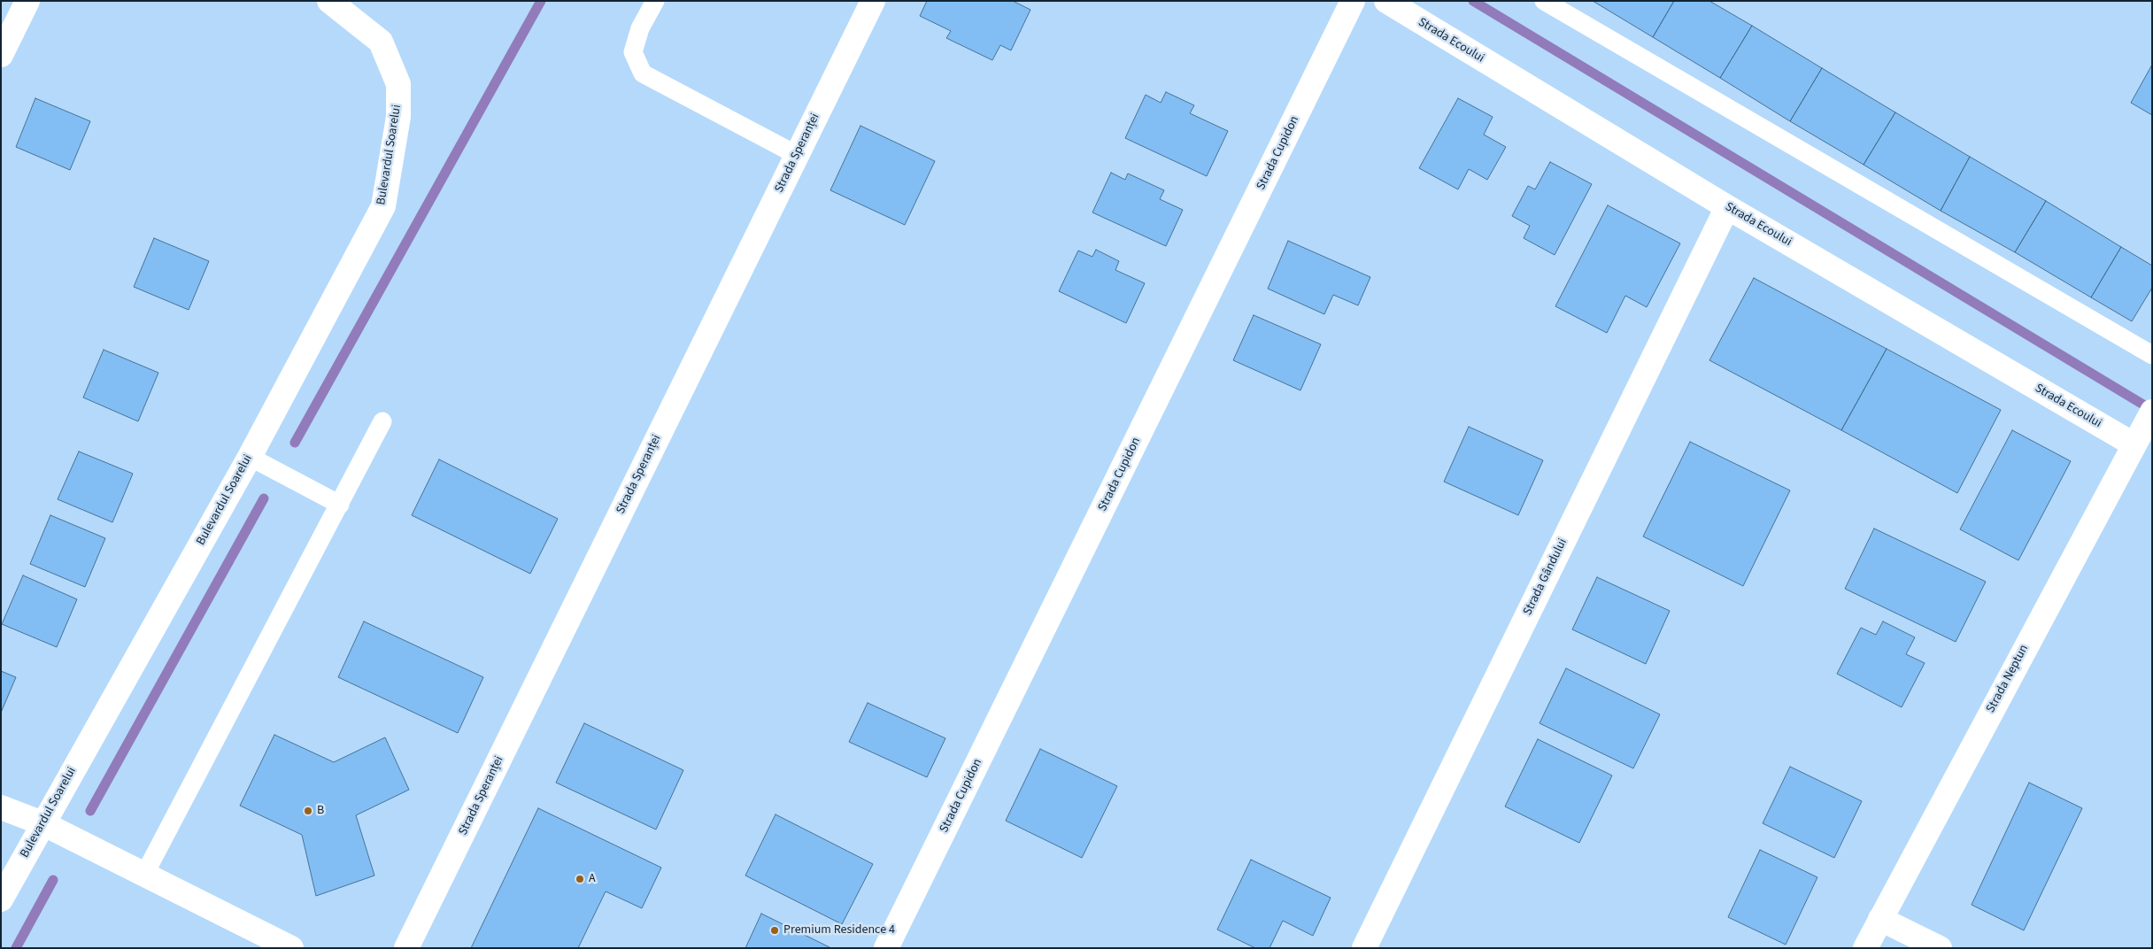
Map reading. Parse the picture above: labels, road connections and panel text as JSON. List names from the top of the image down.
{
  "streets": {
    "street": [
      "Strada Ecoului",
      "Strada Speranței",
      "Strada Cupidon",
      "Bulevardul Soarelui",
      "Strada Gândului",
      "Strada Neptun"
    ]
  },
  "crossings": [
    ["Strada Ecoului", "Strada Gândului"],
    ["Strada Ecoului", "Strada Neptun"]
  ],
  "places": ["B", "A", "Premium Residence 4"]
}
